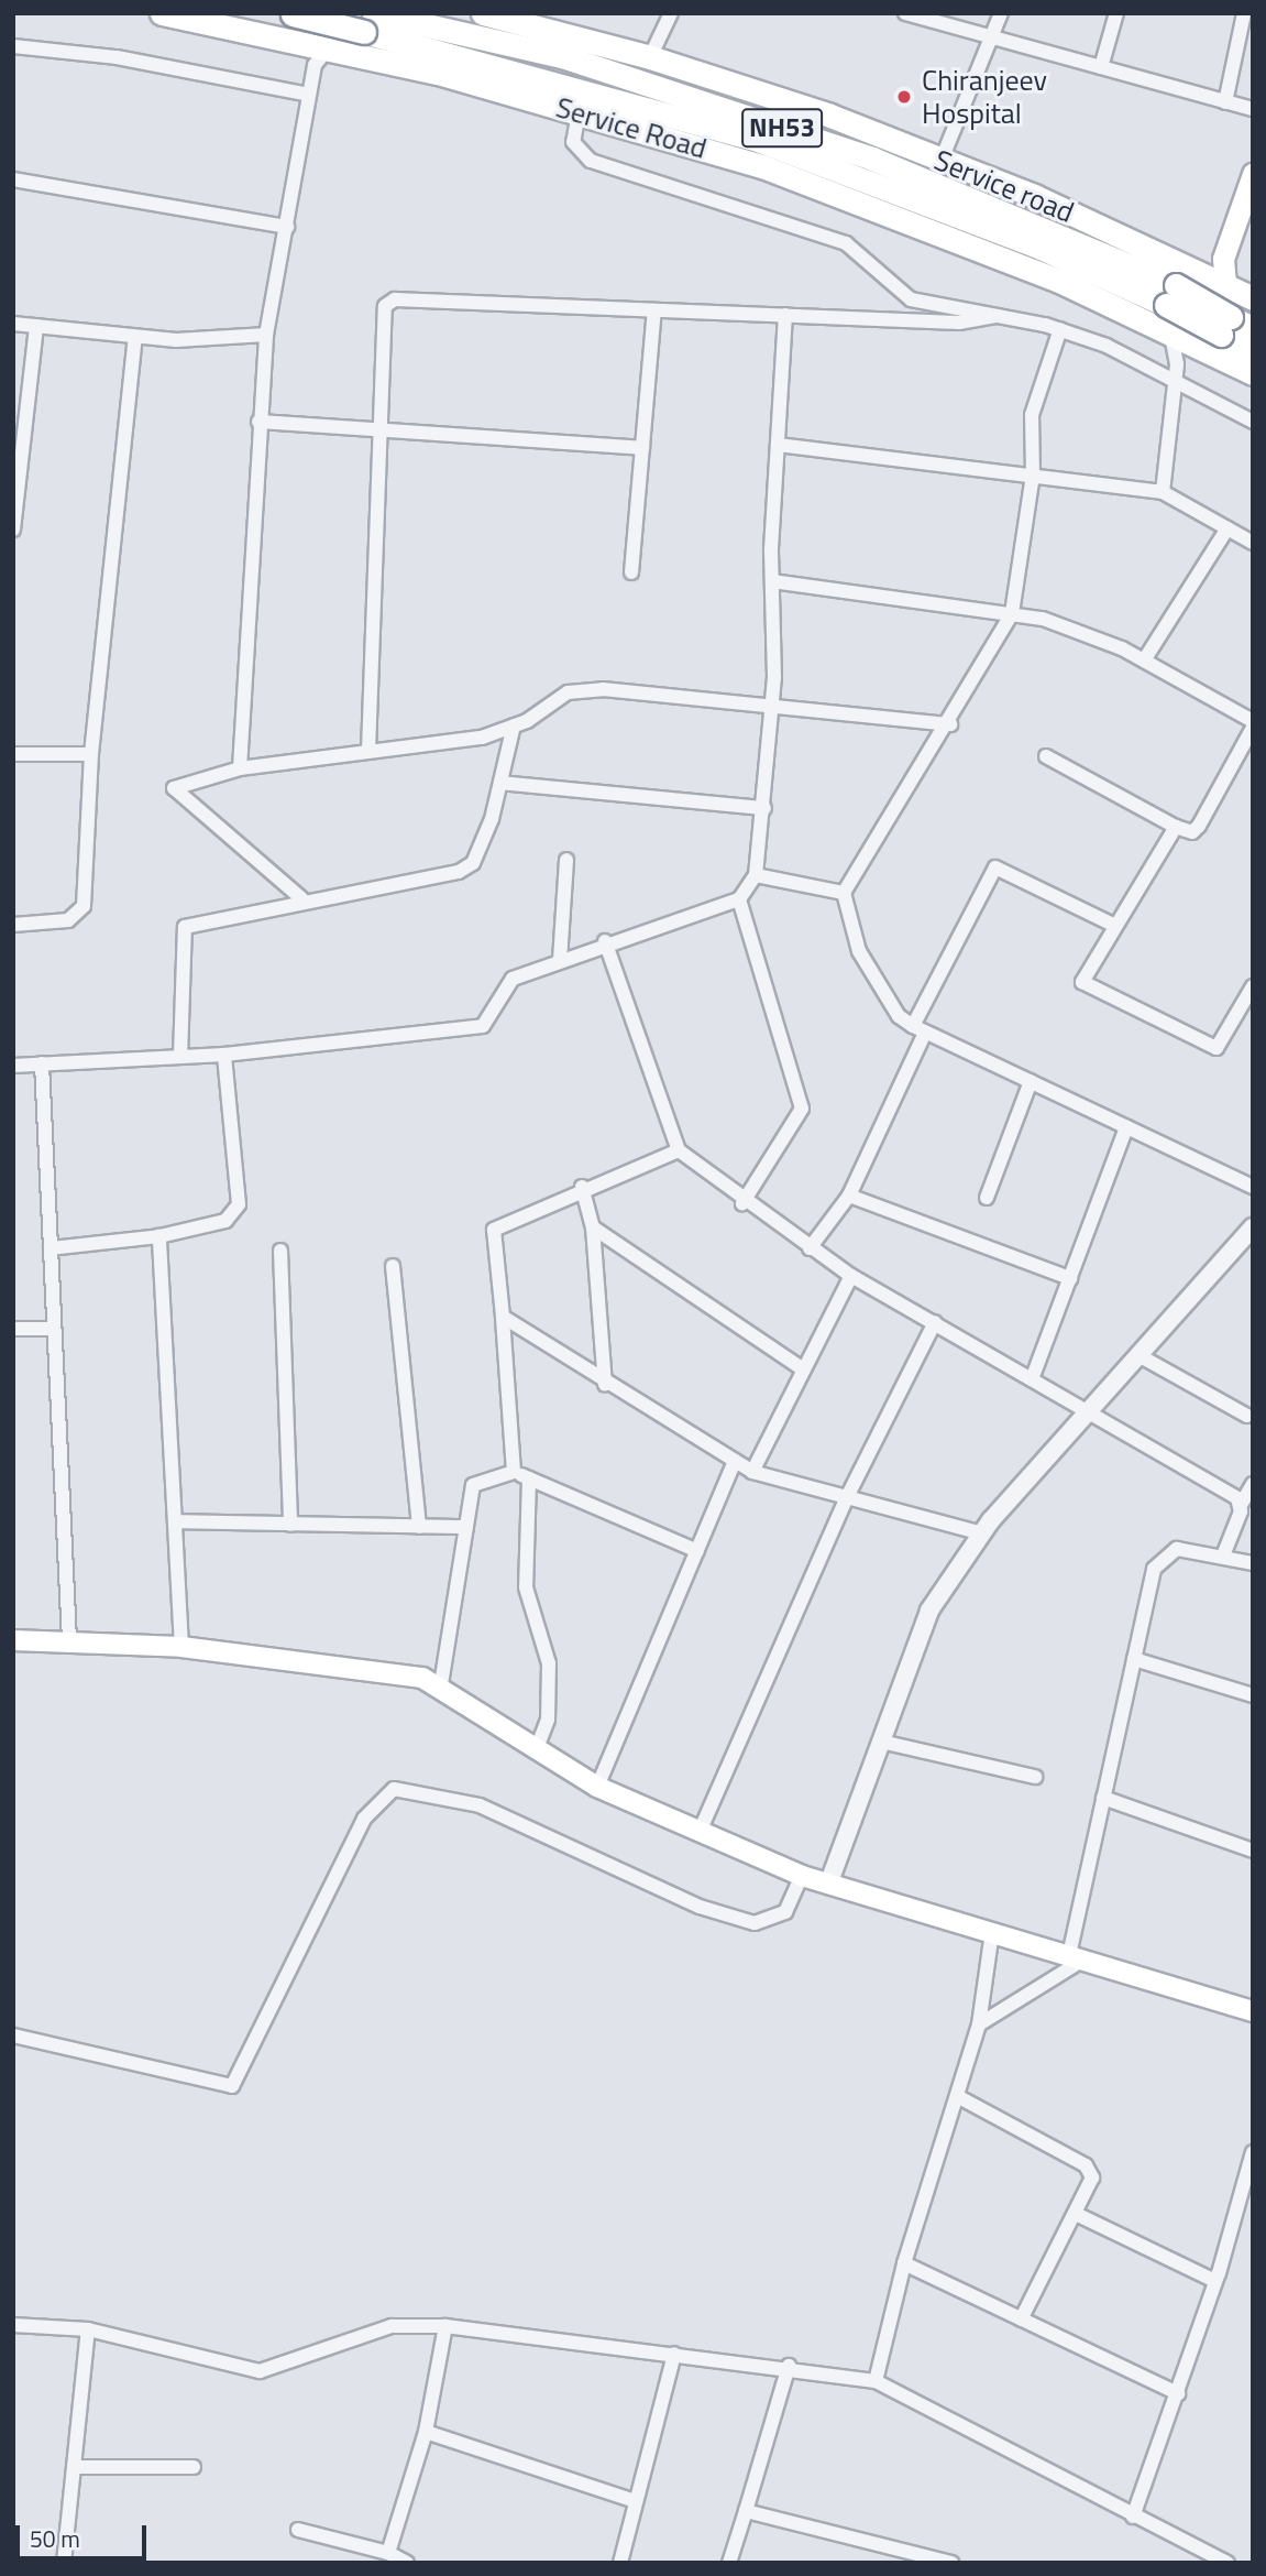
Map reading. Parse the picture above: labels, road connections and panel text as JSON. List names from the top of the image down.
{
  "streets": {
    "highway": ["Service Road", "NH53", "Service road"]
  },
  "places": ["Chiranjeev Hospital"],
  "scale_bar": "50 m"
}
